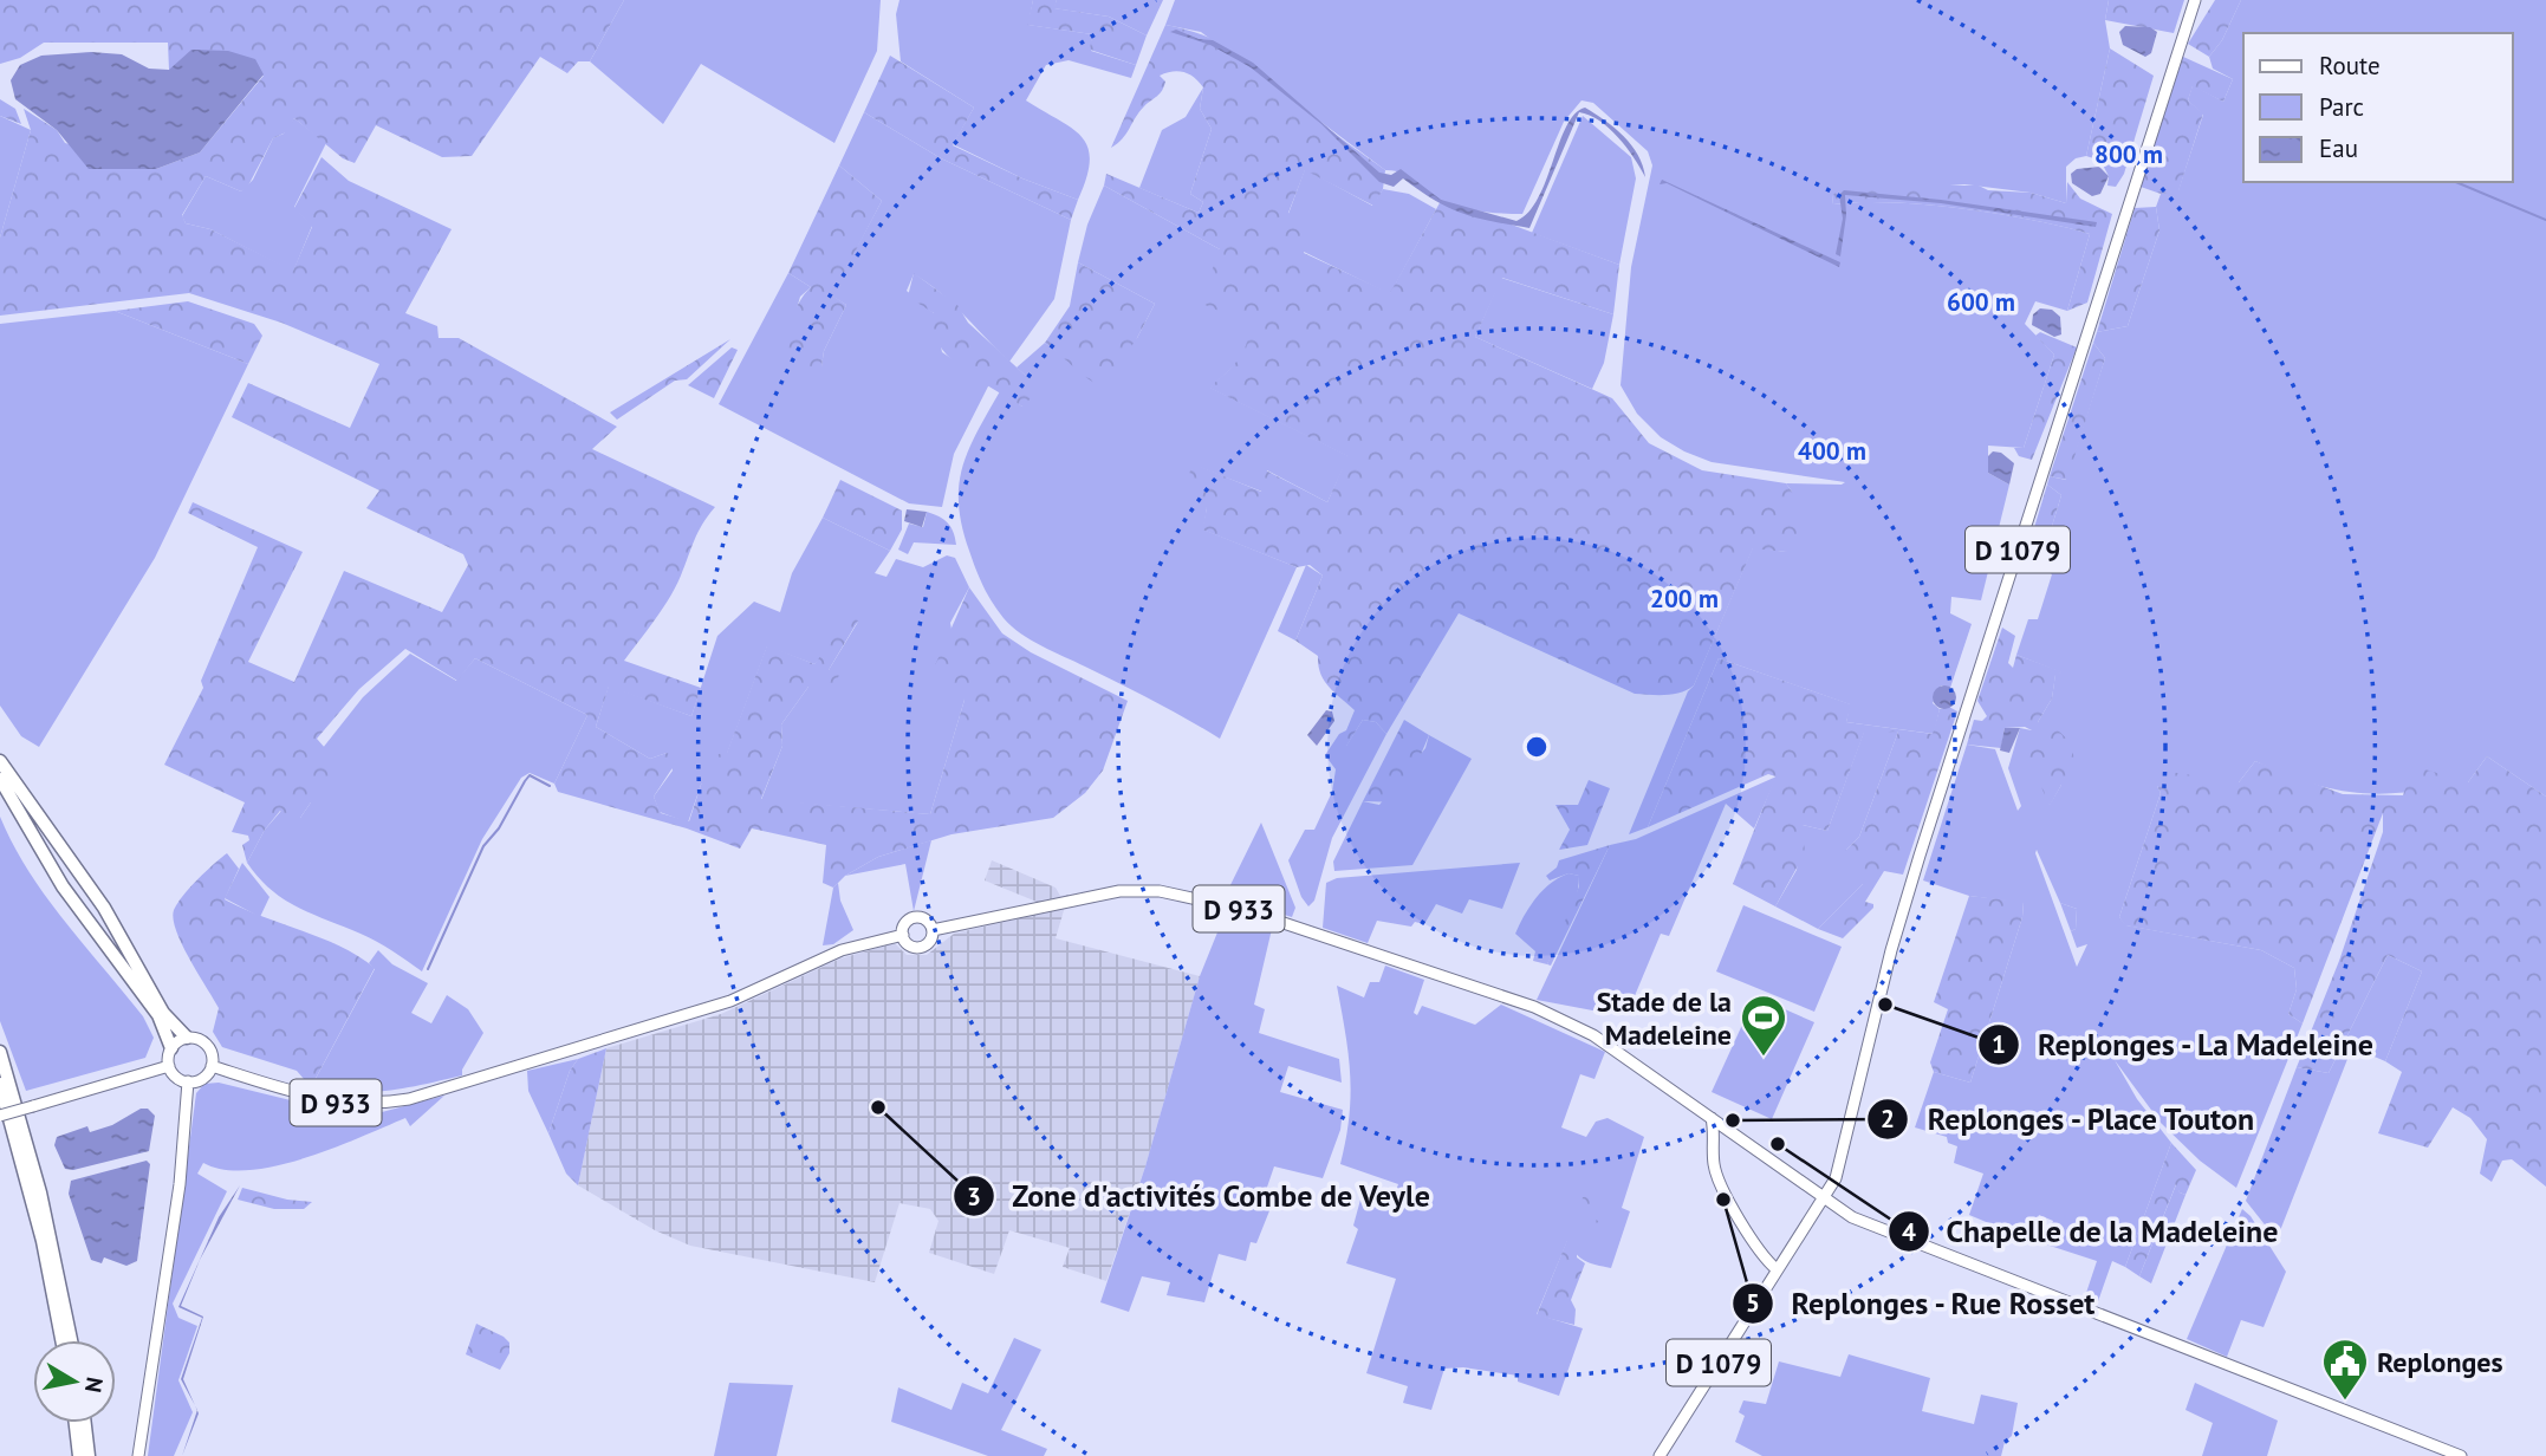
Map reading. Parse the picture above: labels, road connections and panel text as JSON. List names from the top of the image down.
{
  "streets": {
    "main road": ["D 1079", "D 933"]
  },
  "crossings": [
    ["D 1079", "D 933"]
  ],
  "places": {
    "other": [
      "Replonges - La Madeleine",
      "Zone d'activités Combe de Veyle",
      "Replonges - Place Touton",
      "Chapelle de la Madeleine",
      "Replonges - Rue Rosset"
    ],
    "sports": ["Stade de la Madeleine"],
    "public building": ["Replonges"]
  },
  "legend": ["Route", "Parc", "Eau"],
  "north": "right",
  "rings": [
    "800 m",
    "600 m",
    "400 m",
    "200 m"
  ]
}
